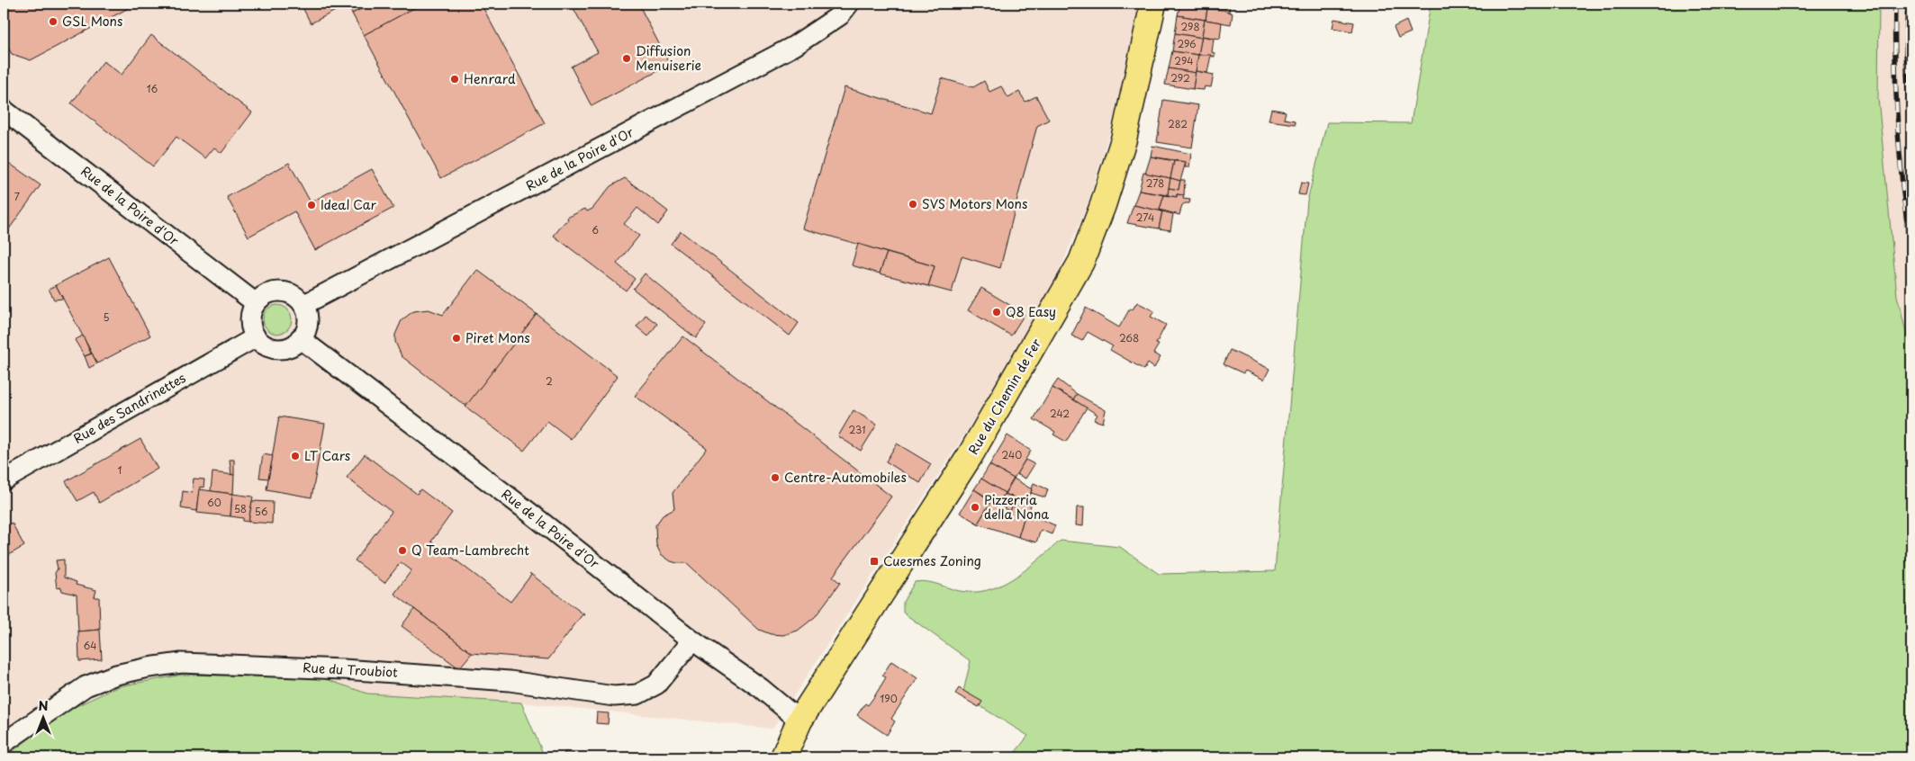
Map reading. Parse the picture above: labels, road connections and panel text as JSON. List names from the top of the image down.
{
  "streets": {
    "main road": ["Rue du Chemin de Fer"],
    "street": ["Rue de la Poire d'Or", "Rue des Sandrinettes", "Rue du Troubiot"]
  },
  "crossings": [
    ["Rue de la Poire d'Or", "Rue du Chemin de Fer"],
    ["Rue de la Poire d'Or", "Rue des Sandrinettes"],
    ["Rue de la Poire d'Or", "Rue du Troubiot"]
  ],
  "places": {
    "other": [
      "GSL Mons",
      "Diffusion Menuiserie",
      "Henrard",
      "SVS Motors Mons",
      "Ideal Car",
      "Q8 Easy",
      "Piret Mons",
      "LT Cars",
      "Centre-Automobiles",
      "Pizzerria della Nona",
      "Q Team-Lambrecht"
    ],
    "transit": ["Cuesmes Zoning"]
  },
  "house_numbers": [
    "298",
    "296",
    "294",
    "292",
    "16",
    "282",
    "278",
    "7",
    "274",
    "6",
    "5",
    "268",
    "2",
    "242",
    "231",
    "240",
    "1",
    "60",
    "58",
    "56",
    "64",
    "190"
  ],
  "north": "top"
}
